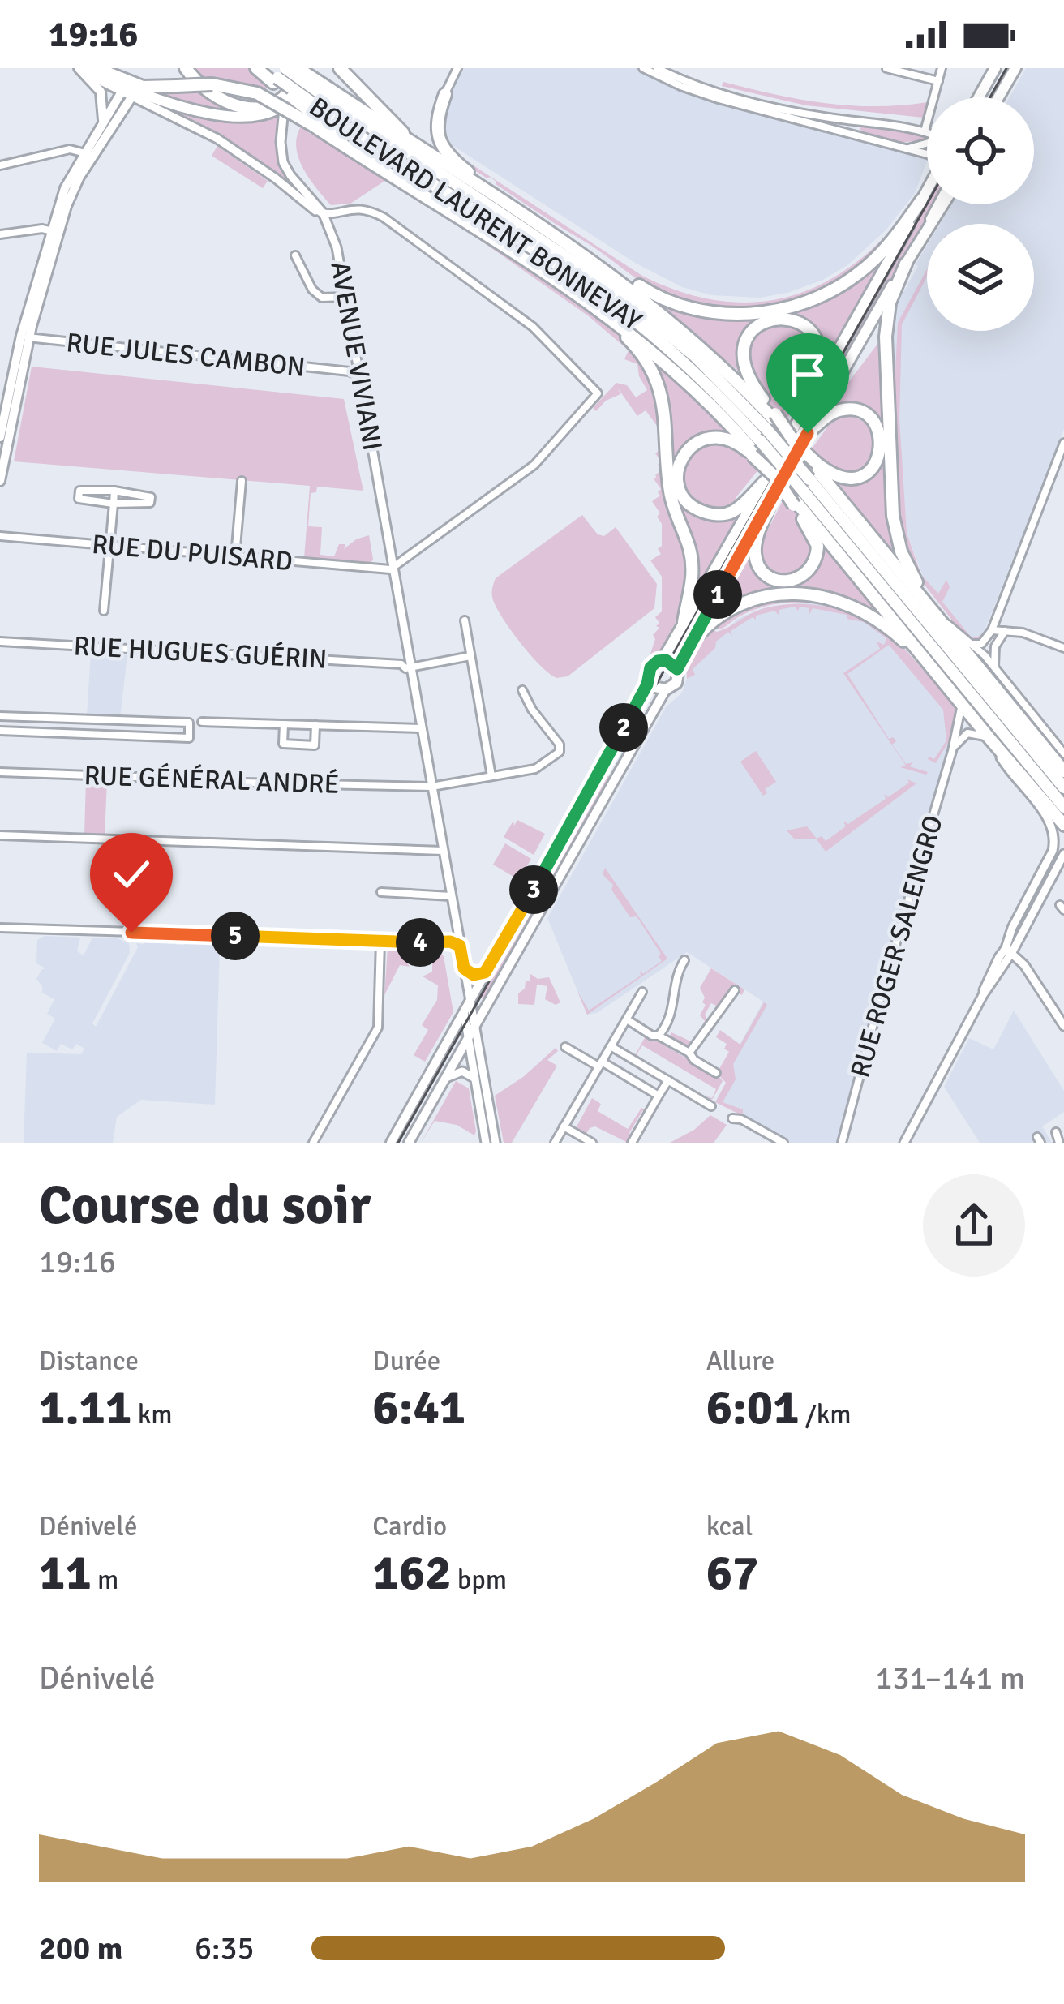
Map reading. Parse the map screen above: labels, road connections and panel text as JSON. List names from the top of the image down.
{
  "streets": {
    "highway": ["BOULEVARD LAURENT BONNEVAY"],
    "main road": ["AVENUE VIVIANI"],
    "street": [
      "RUE JULES CAMBON",
      "RUE DU PUISARD",
      "RUE HUGUES GUÉRIN",
      "RUE GÉNÉRAL ANDRÉ",
      "RUE ROGER SALENGRO"
    ]
  },
  "crossings": [
    ["RUE JULES CAMBON", "AVENUE VIVIANI"],
    ["AVENUE VIVIANI", "RUE DU PUISARD"],
    ["AVENUE VIVIANI", "RUE HUGUES GUÉRIN"],
    ["AVENUE VIVIANI", "RUE GÉNÉRAL ANDRÉ"]
  ],
  "page": {
    "status": "19:16",
    "pins": [
      "1",
      "2",
      "3",
      "5",
      "4"
    ],
    "heading": ["Course du soir", "19:16"],
    "stats": [
      ["Distance", "1.11 km"],
      ["Durée", "6:41"],
      ["Allure", "6:01 /km"],
      ["Dénivelé", "11 m"],
      ["Cardio", "162 bpm"],
      ["kcal", "67"]
    ],
    "chart": ["Dénivelé", "131–141 m"],
    "list": [
      {
        "name": "200 m",
        "note": "6:35"
      }
    ]
  }
}
